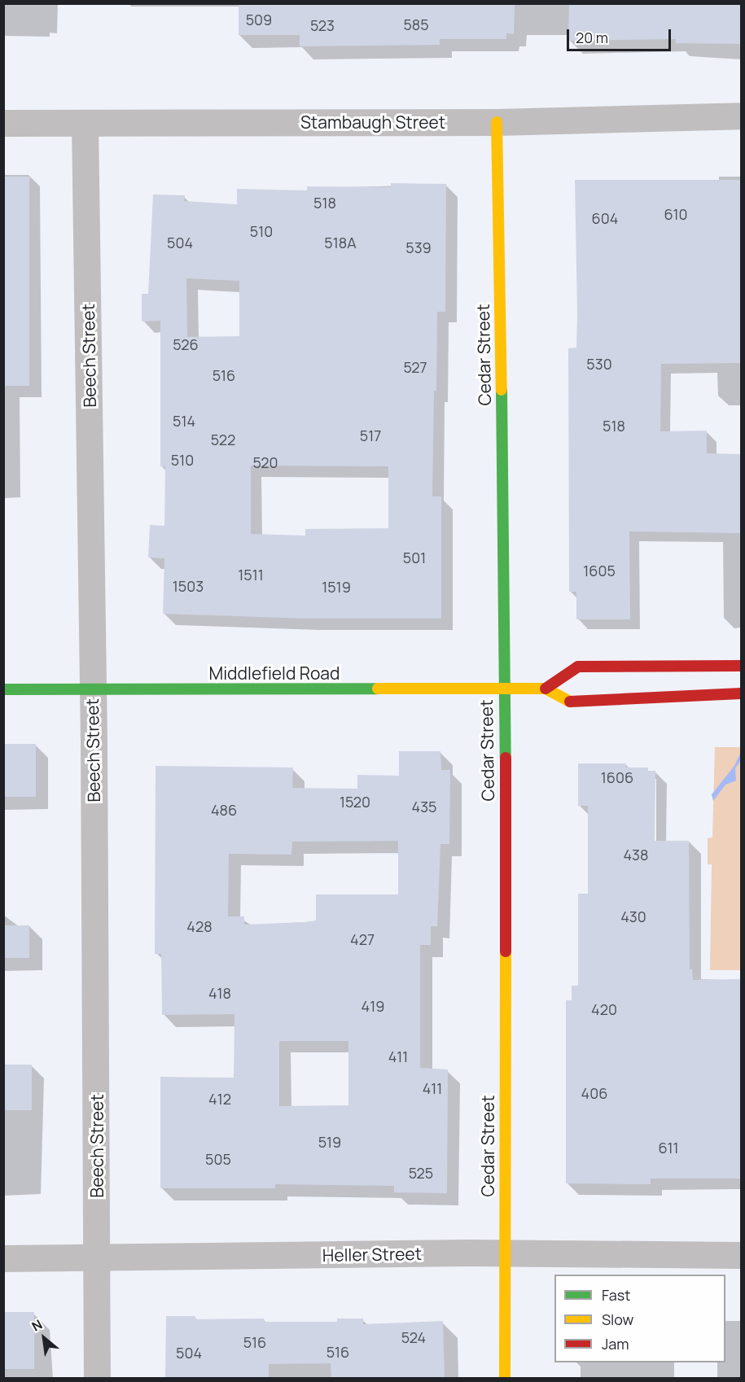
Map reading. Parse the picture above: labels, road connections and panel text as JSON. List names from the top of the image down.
{
  "streets": {
    "street": [
      "Stambaugh Street",
      "Cedar Street",
      "Beech Street",
      "Middlefield Road",
      "Heller Street"
    ]
  },
  "crossings": [
    ["Stambaugh Street", "Cedar Street"],
    ["Stambaugh Street", "Beech Street"],
    ["Cedar Street", "Middlefield Road"],
    ["Cedar Street", "Heller Street"],
    ["Beech Street", "Middlefield Road"],
    ["Beech Street", "Heller Street"]
  ],
  "house_numbers": [
    "509",
    "585",
    "523",
    "518",
    "610",
    "604",
    "510",
    "504",
    "518A",
    "539",
    "526",
    "530",
    "527",
    "516",
    "514",
    "518",
    "517",
    "522",
    "510",
    "520",
    "501",
    "1605",
    "1511",
    "1503",
    "1519",
    "1606",
    "1520",
    "435",
    "486",
    "438",
    "430",
    "428",
    "427",
    "418",
    "419",
    "420",
    "411",
    "411",
    "406",
    "412",
    "519",
    "611",
    "505",
    "525",
    "524",
    "516",
    "516",
    "504"
  ],
  "legend": ["Fast", "Slow", "Jam"],
  "scale_bar": "20 m",
  "north": "top left"
}
